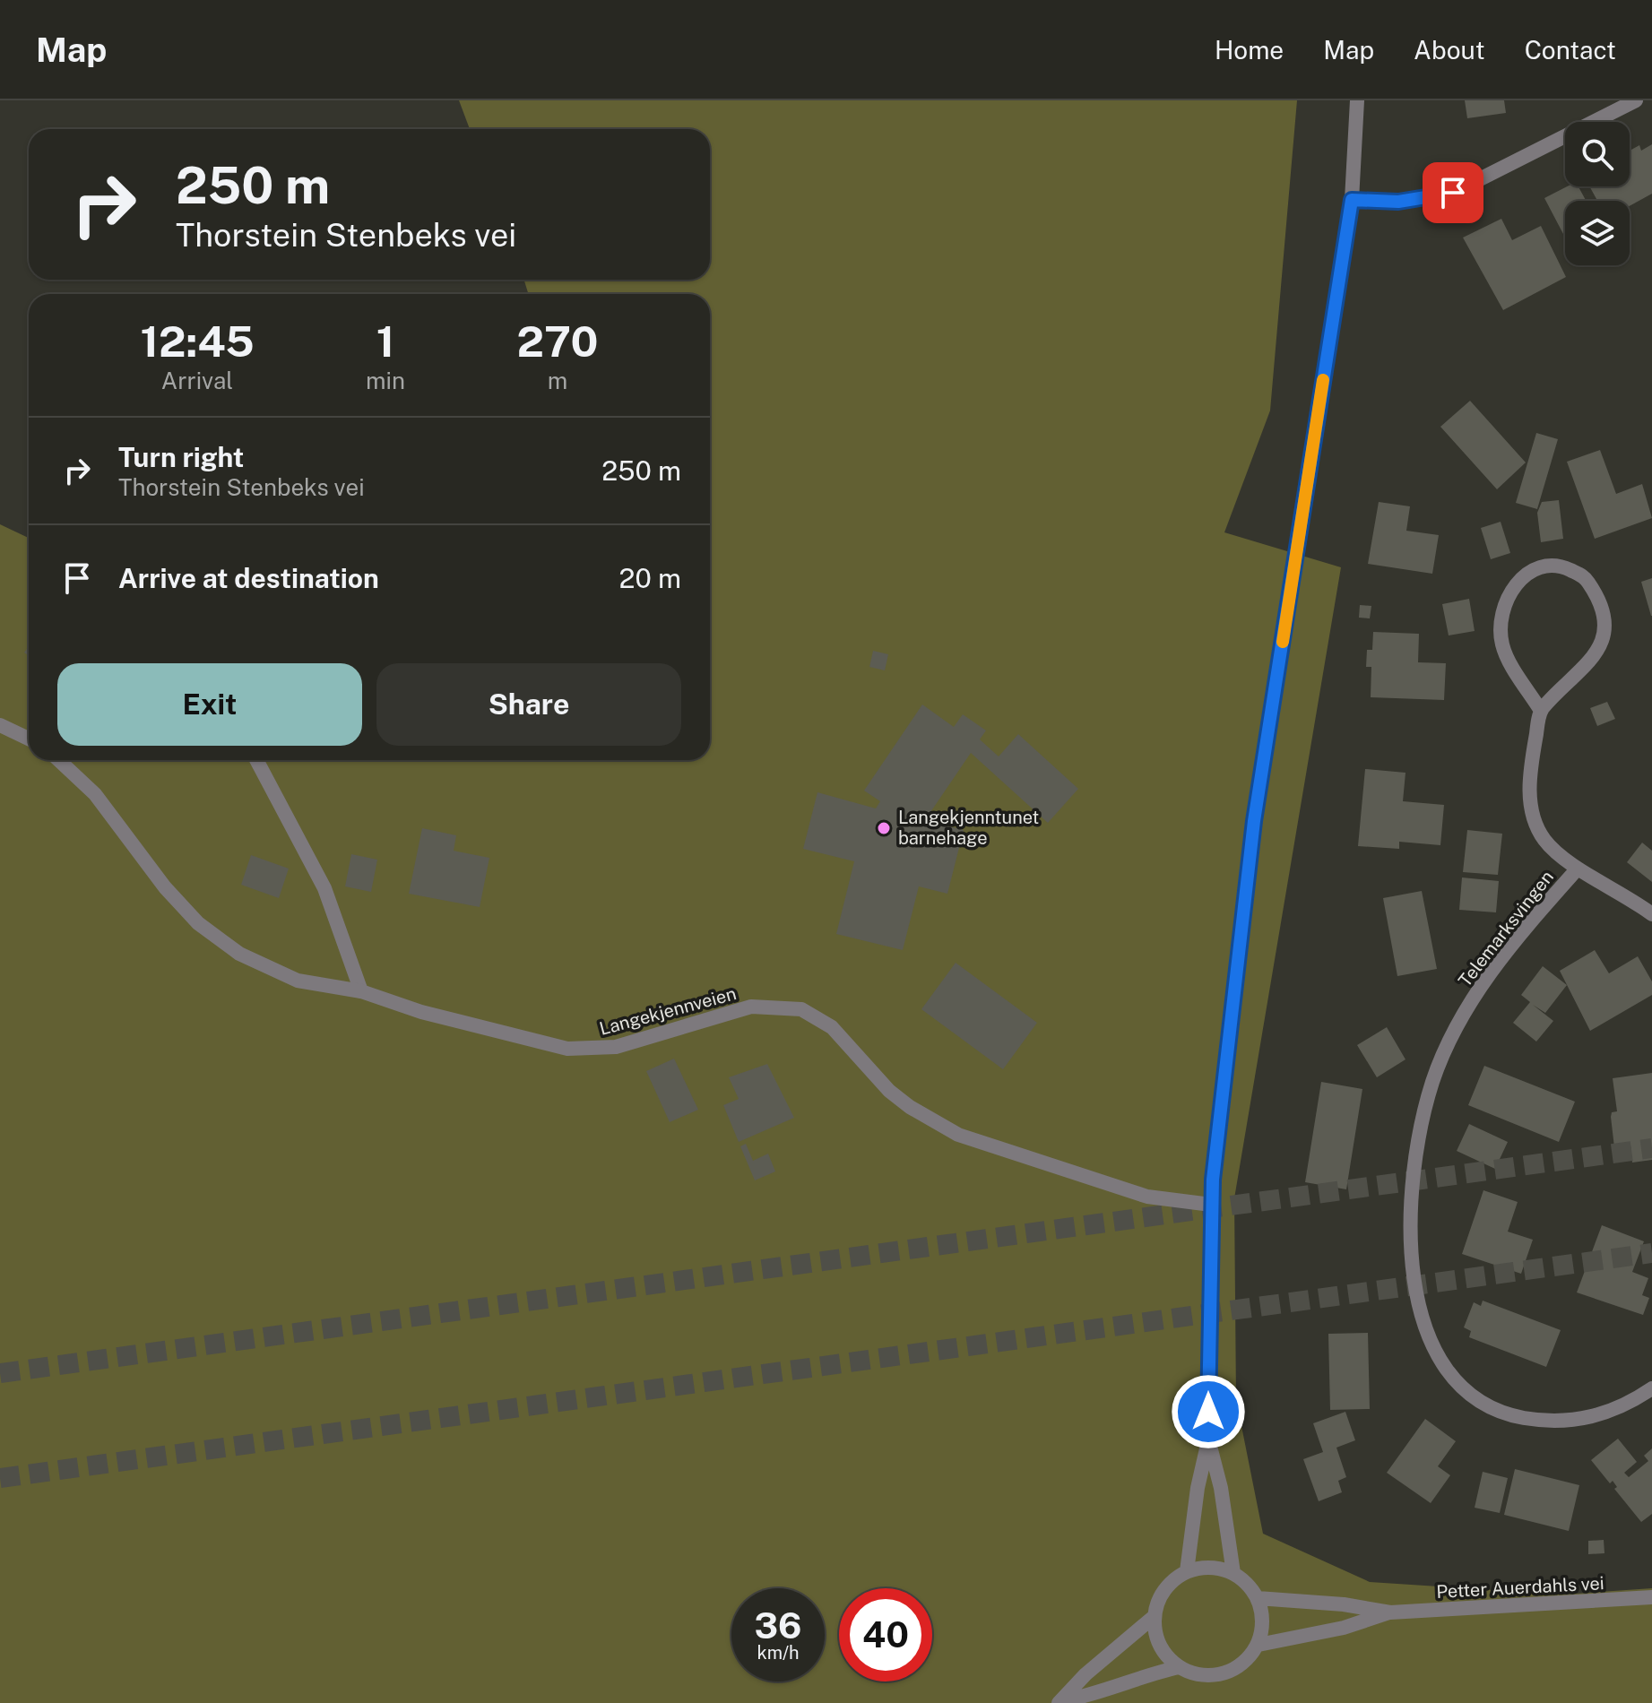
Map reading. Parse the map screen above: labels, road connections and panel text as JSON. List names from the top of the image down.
{
  "streets": {
    "street": ["Telemarksvingen", "Langekjennveien", "Petter Auerdahls vei"]
  },
  "places": ["Langekjenntunet barnehage"],
  "page": {
    "header": "Map",
    "nav": [
      "Home",
      "Map",
      "About",
      "Contact"
    ],
    "turn": ["250 m", "Thorstein Stenbeks vei"],
    "eta": [
      "12:45",
      "Arrival",
      "1",
      "min",
      "270",
      "m"
    ],
    "list": [
      {
        "name": "Turn right",
        "note": "Thorstein Stenbeks vei",
        "value": "250 m"
      },
      {
        "name": "Arrive at destination",
        "value": "20 m"
      }
    ],
    "buttons": ["Exit", "Share"],
    "speed": "36 km/h",
    "limit": "40"
  }
}
